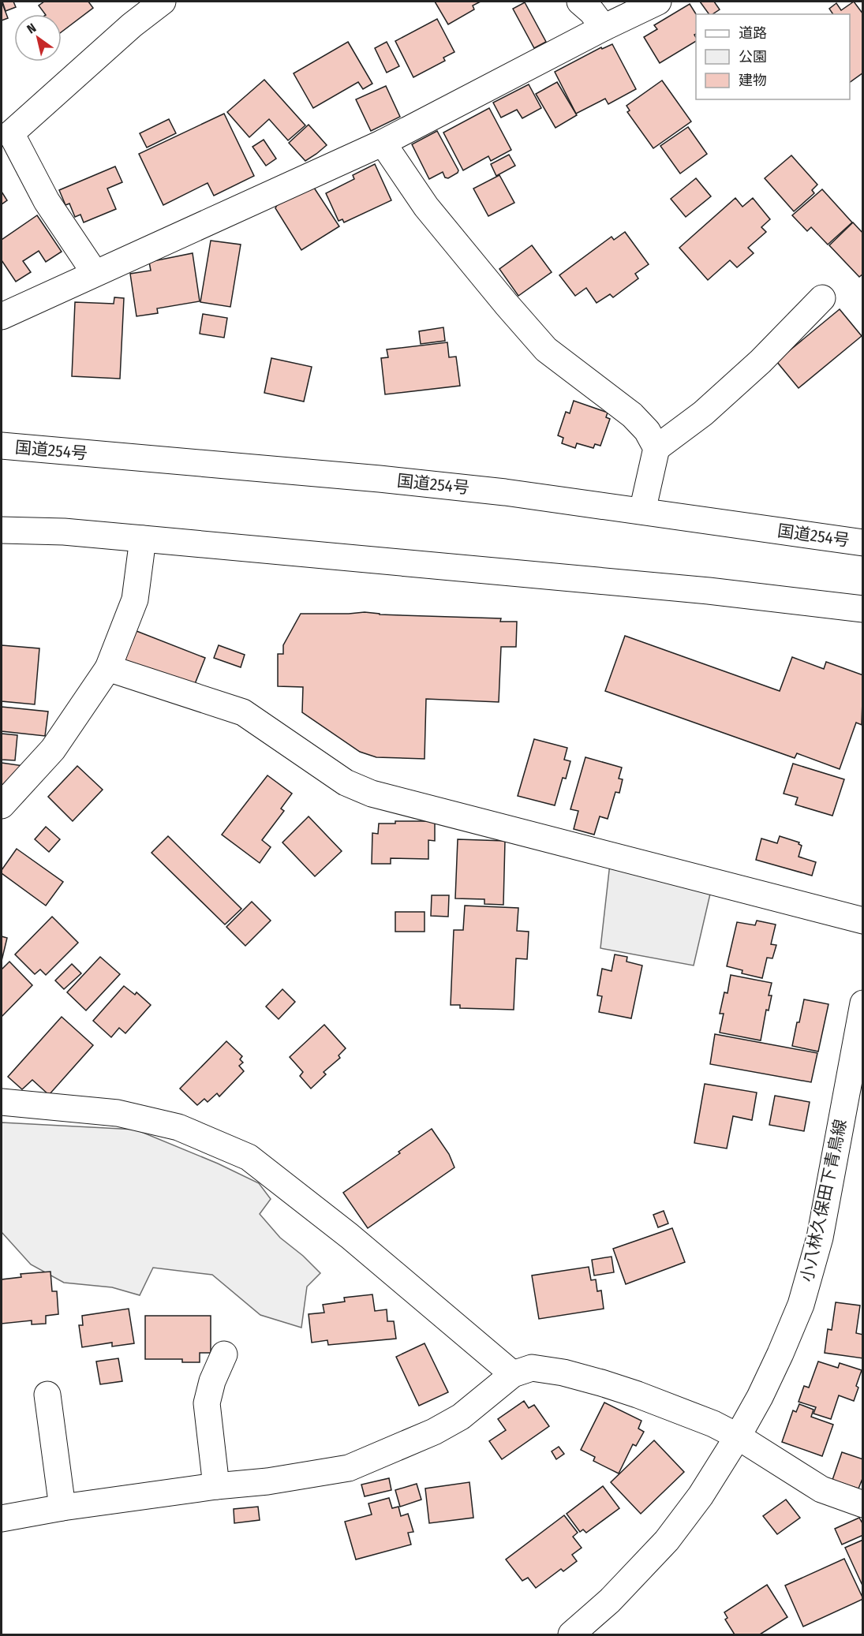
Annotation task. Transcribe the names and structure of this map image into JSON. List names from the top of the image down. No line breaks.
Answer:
{"streets":{"main road":["国道254号","小八林久保田下青鳥線"]},"legend":["道路","公園","建物"],"north":"top left"}
